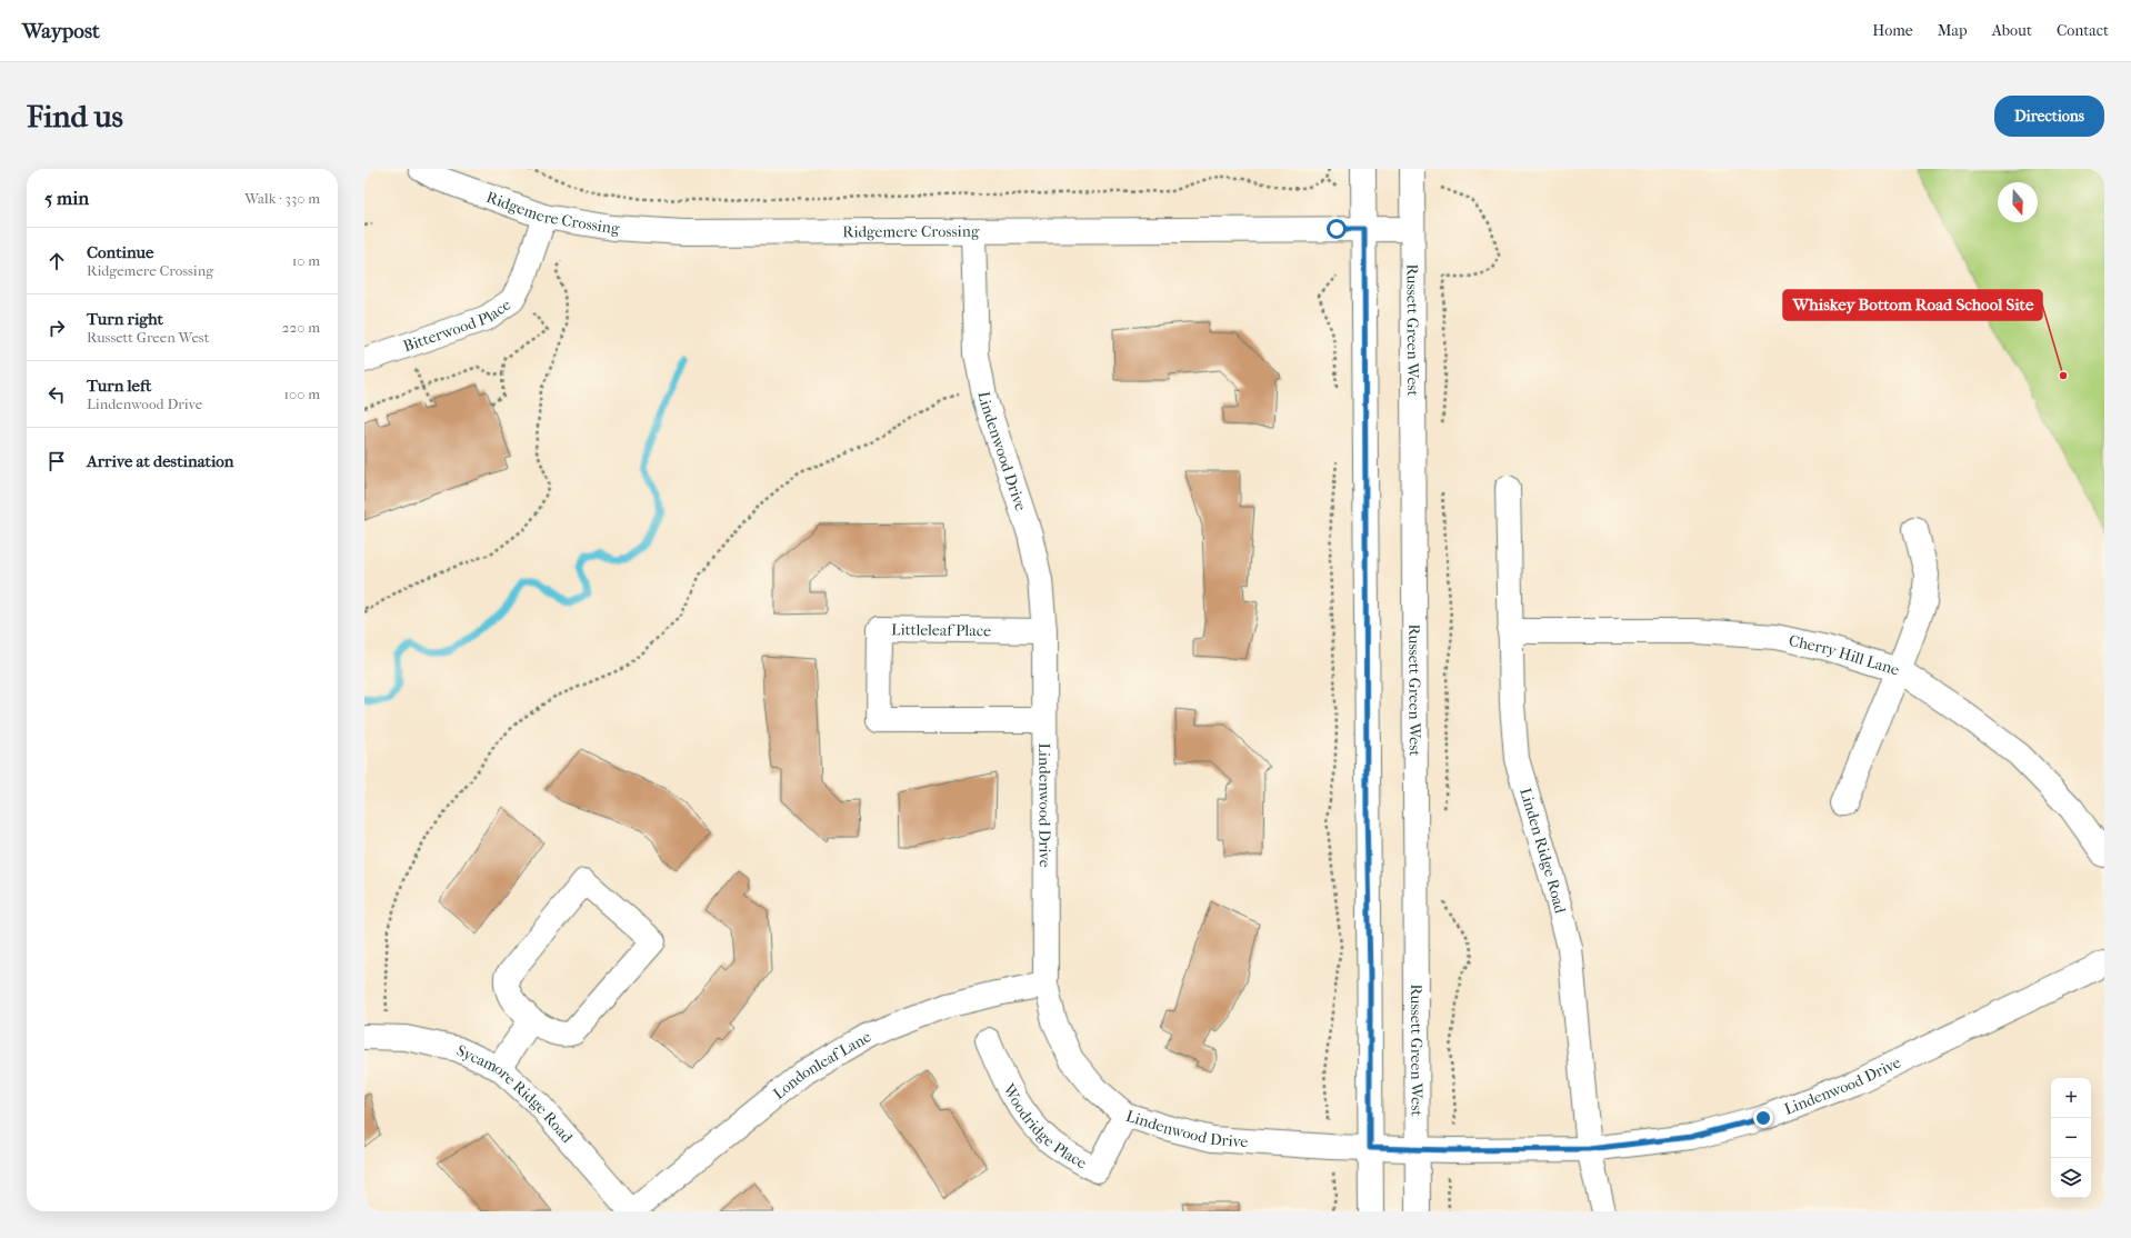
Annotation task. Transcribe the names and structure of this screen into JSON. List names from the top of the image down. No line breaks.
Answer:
{"streets":{"street":["Ridgemere Crossing","Bitterwood Place","Russett Green West","Lindenwood Drive","Littleleaf Place","Cherry Hill Lane","Linden Ridge Road","Londonleaf Lane","Sycamore Ridge Road","Woodridge Place"]},"crossings":[["Ridgemere Crossing","Bitterwood Place"],["Ridgemere Crossing","Russett Green West"],["Ridgemere Crossing","Lindenwood Drive"],["Russett Green West","Lindenwood Drive"],["Lindenwood Drive","Littleleaf Place"],["Lindenwood Drive","Linden Ridge Road"],["Lindenwood Drive","Londonleaf Lane"],["Lindenwood Drive","Woodridge Place"],["Cherry Hill Lane","Linden Ridge Road"],["Londonleaf Lane","Sycamore Ridge Road"]],"places":["Whiskey Bottom Road School Site"],"north":"bottom","page":{"header":"Waypost","nav":["Home","Map","About","Contact"],"buttons":"Directions","title":"Find us","heading":["5 min","Walk · 330 m"],"list":[["Continue","Ridgemere Crossing","10 m"],["Turn right","Russett Green West","220 m"],["Turn left","Lindenwood Drive","100 m"],"Arrive at destination"],"map_buttons":["+","−"]}}
